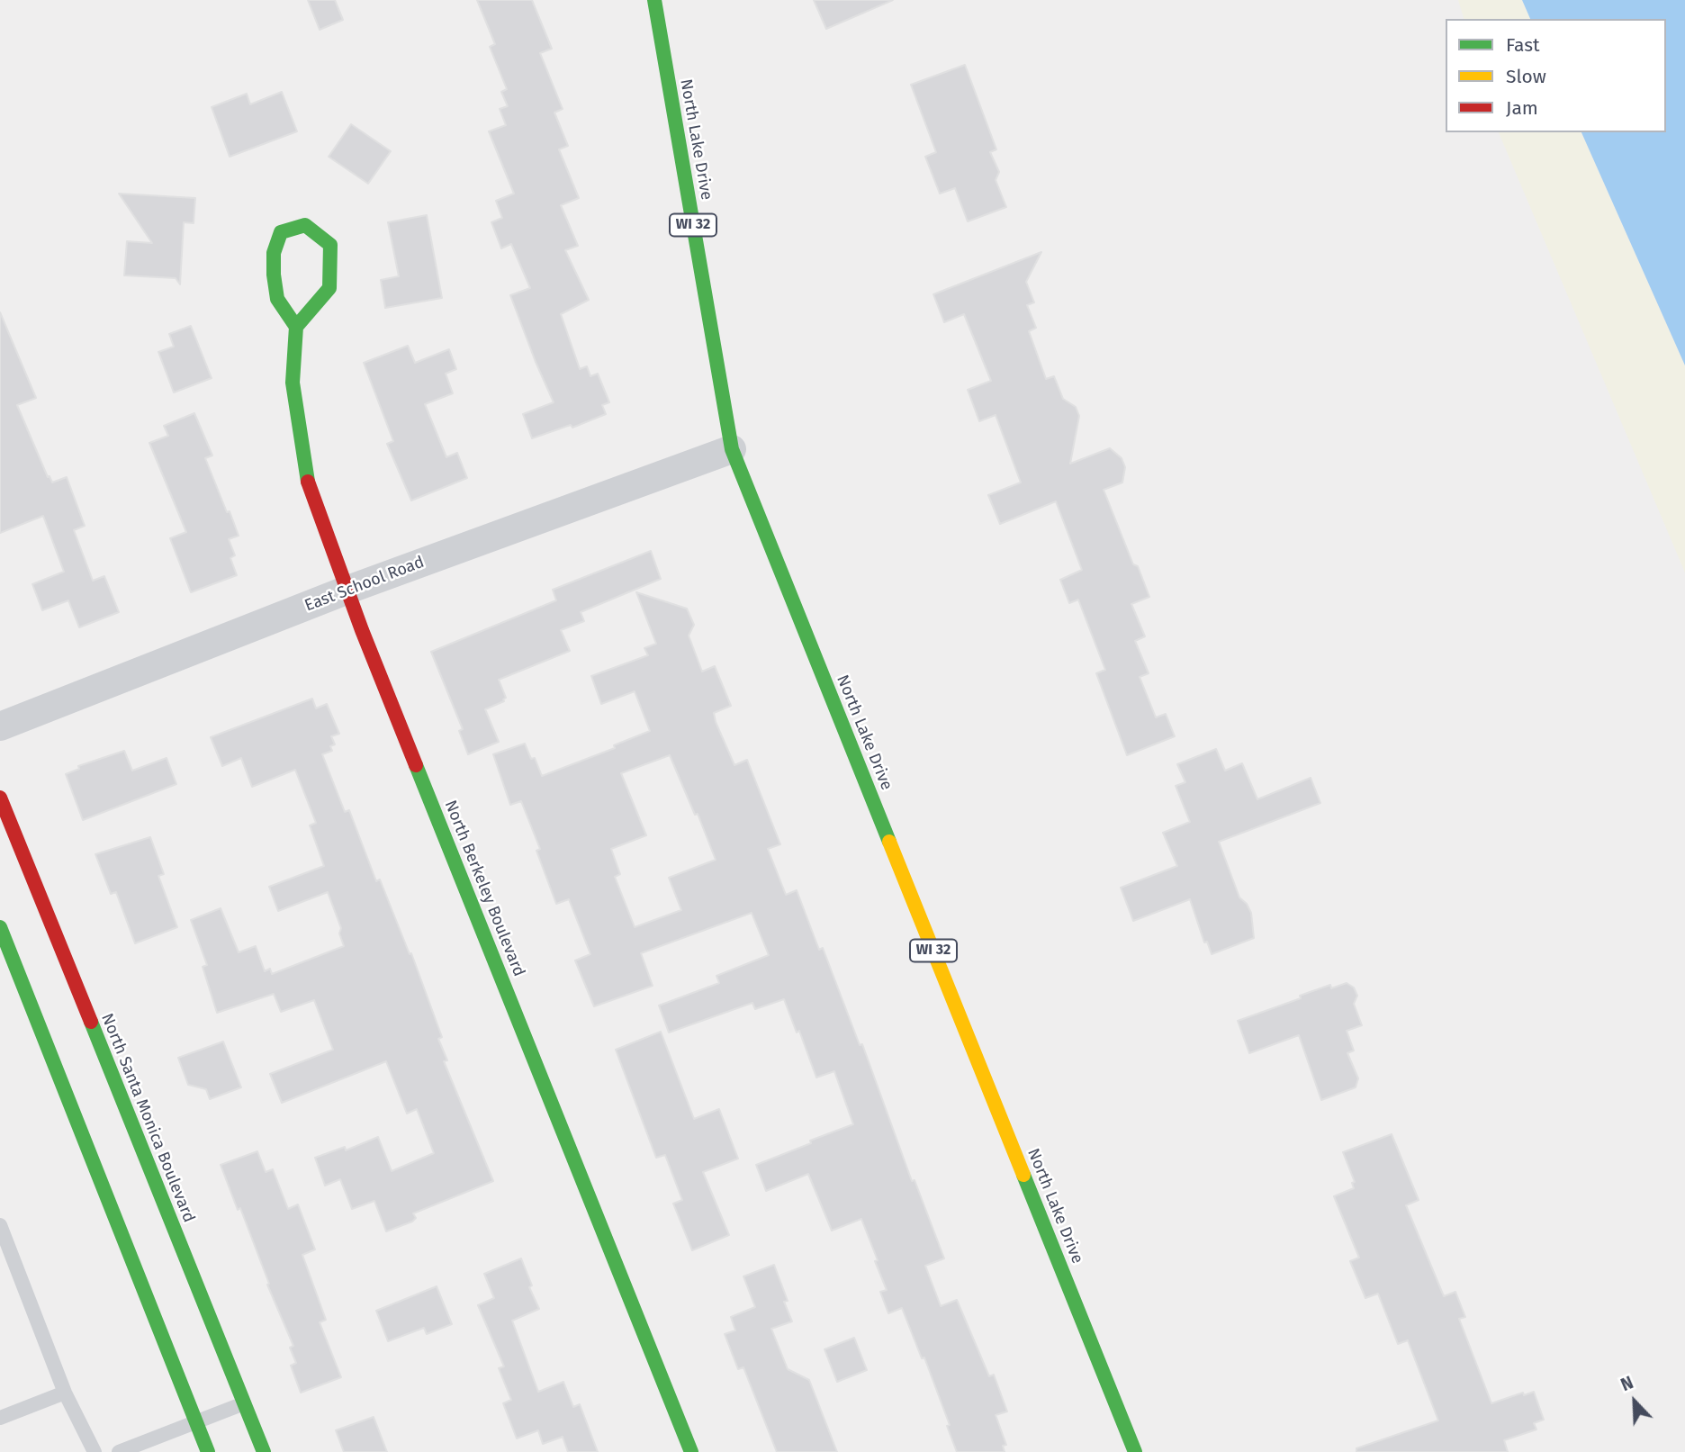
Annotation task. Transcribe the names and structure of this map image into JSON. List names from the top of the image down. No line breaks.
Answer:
{"streets":{"street":["North Lake Drive","WI 32","East School Road","North Berkeley Boulevard","North Santa Monica Boulevard"]},"crossings":[["North Lake Drive","East School Road"],["East School Road","North Berkeley Boulevard"]],"legend":["Fast","Slow","Jam"],"north":"top left"}
